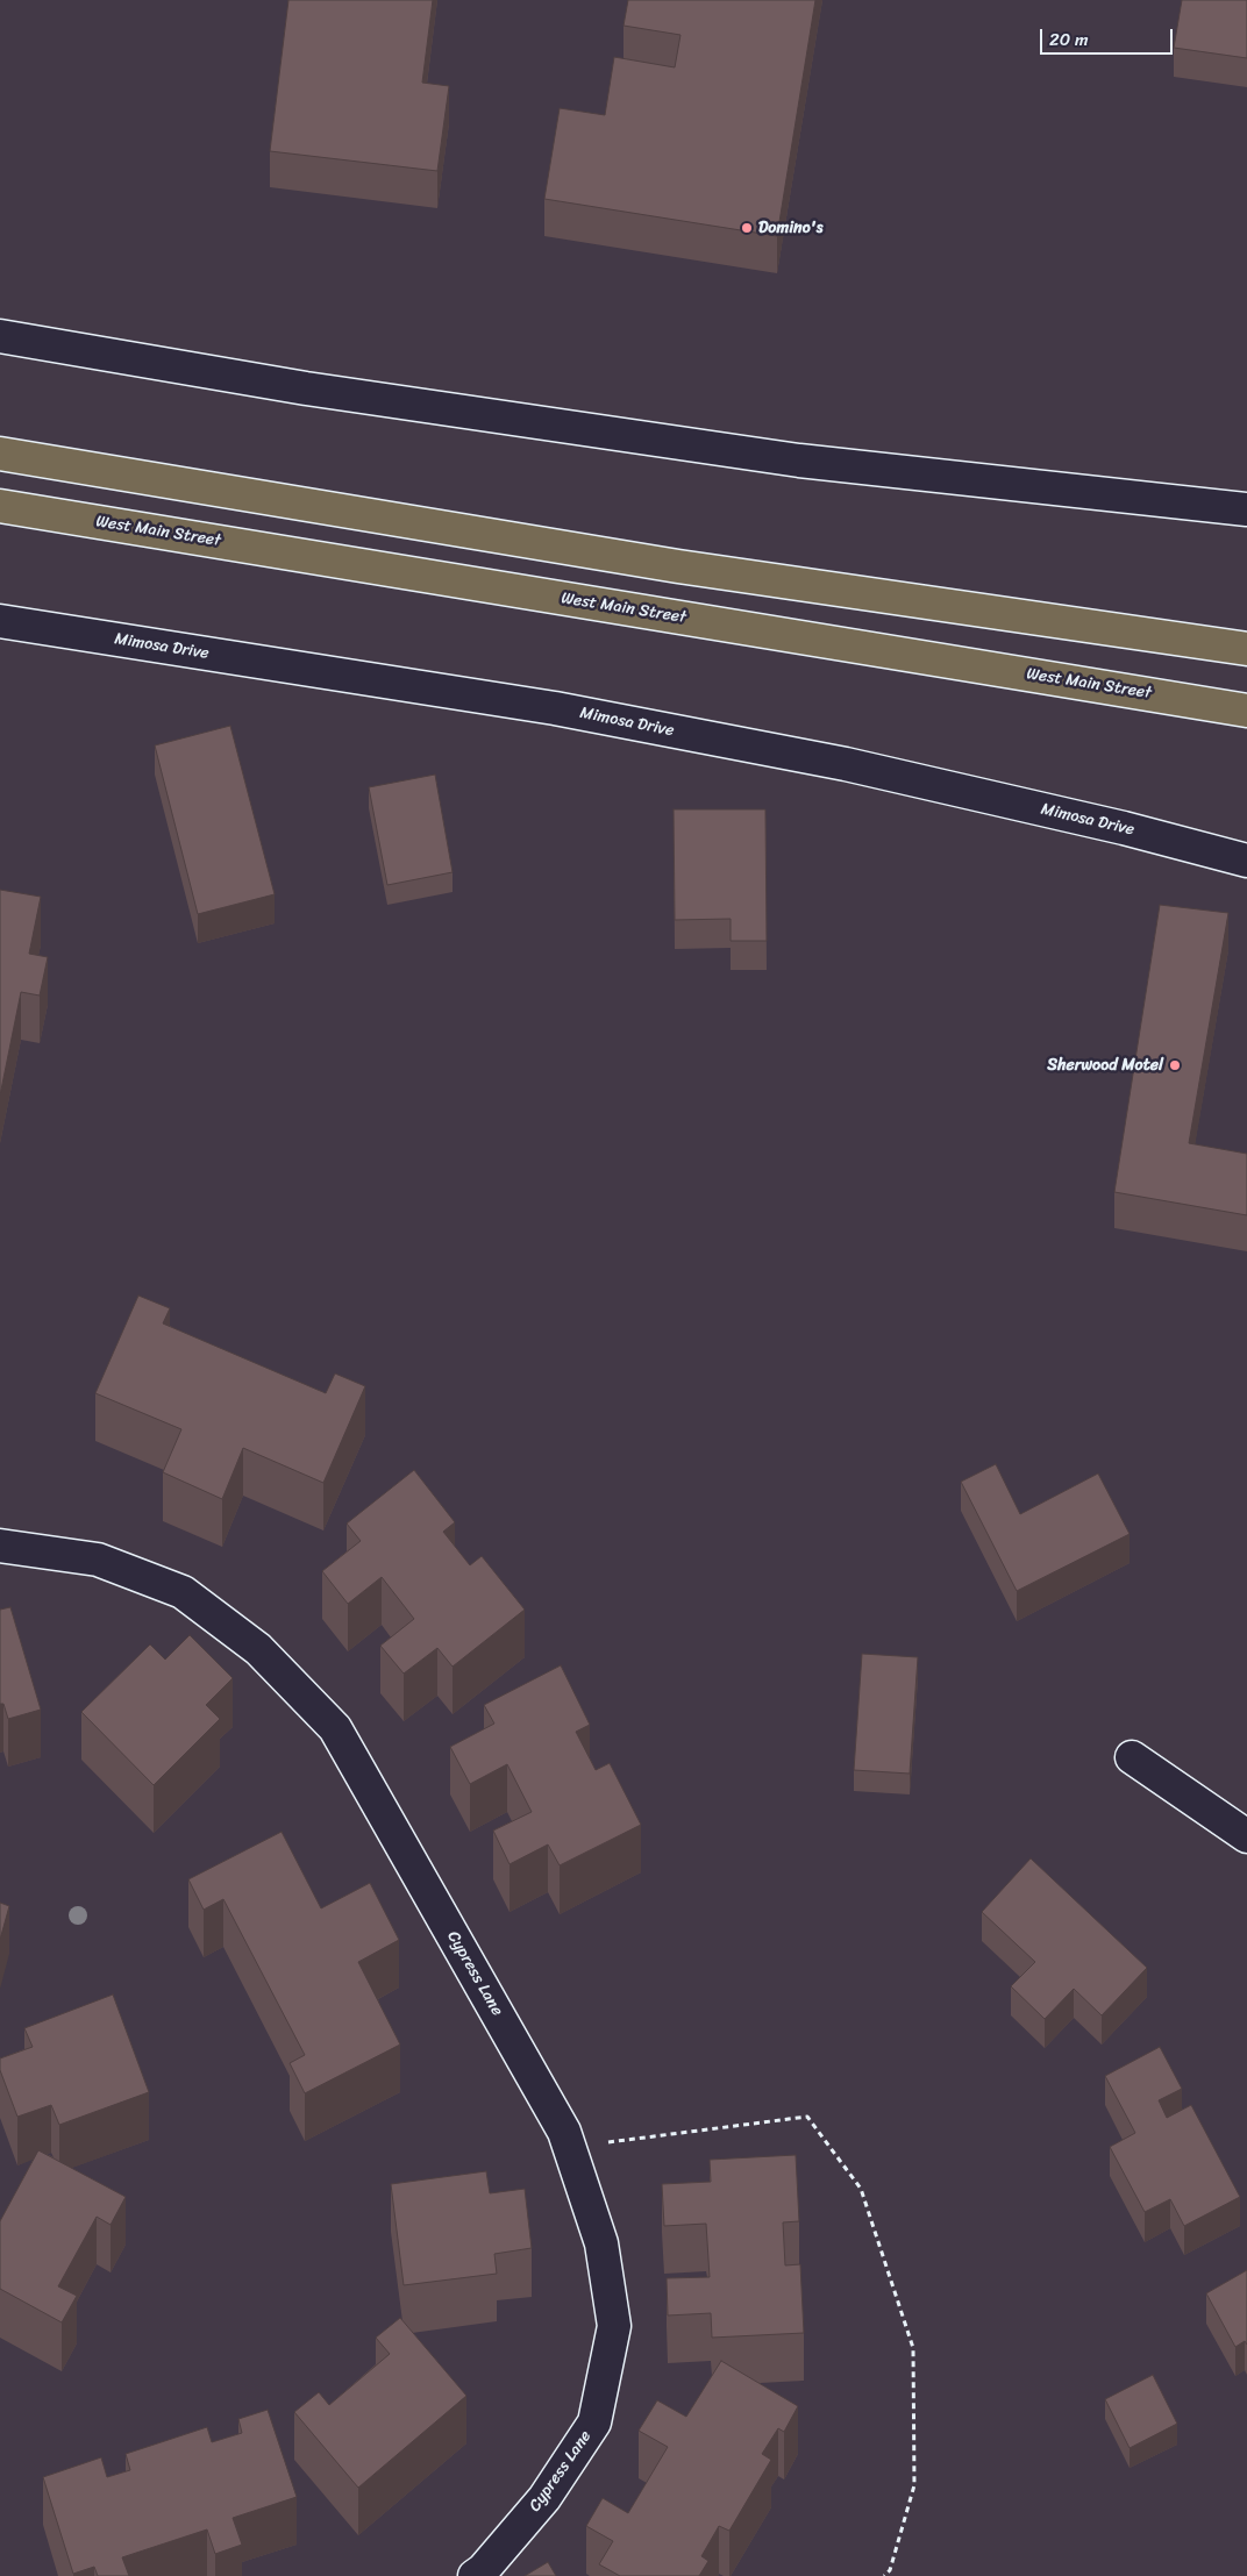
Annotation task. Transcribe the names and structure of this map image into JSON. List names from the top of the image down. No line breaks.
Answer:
{"streets":{"main road":["West Main Street"],"street":["Mimosa Drive","Cypress Lane"]},"places":["Domino's","Sherwood Motel"],"scale_bar":"20 m"}
